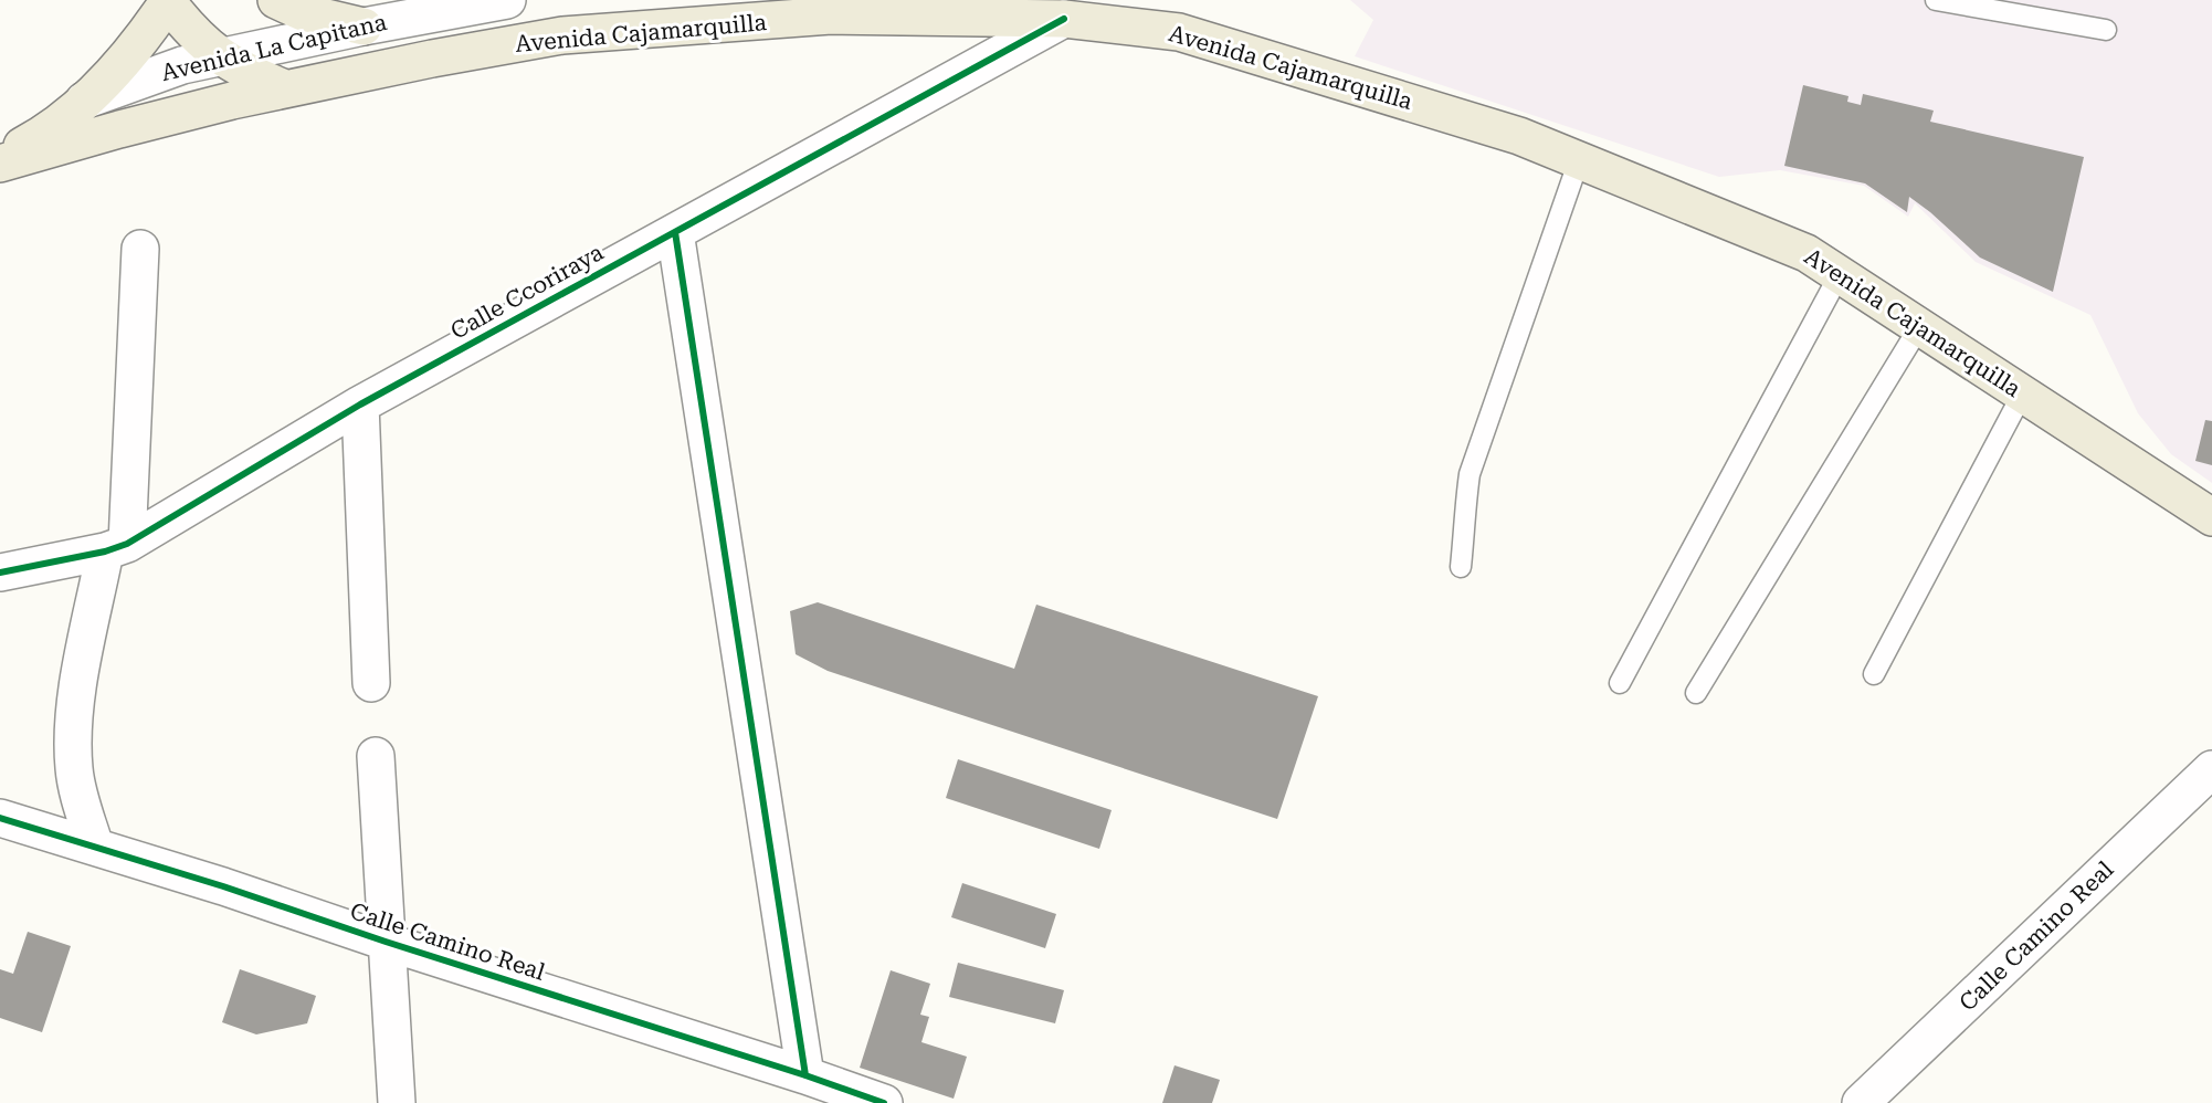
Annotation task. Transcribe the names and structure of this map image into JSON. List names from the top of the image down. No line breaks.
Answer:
{"streets":{"main road":["Avenida Cajamarquilla"],"street":["Avenida La Capitana","Calle Ccoriraya","Calle Camino Real"]},"crossings":[["Avenida Cajamarquilla","Calle Ccoriraya"]]}
